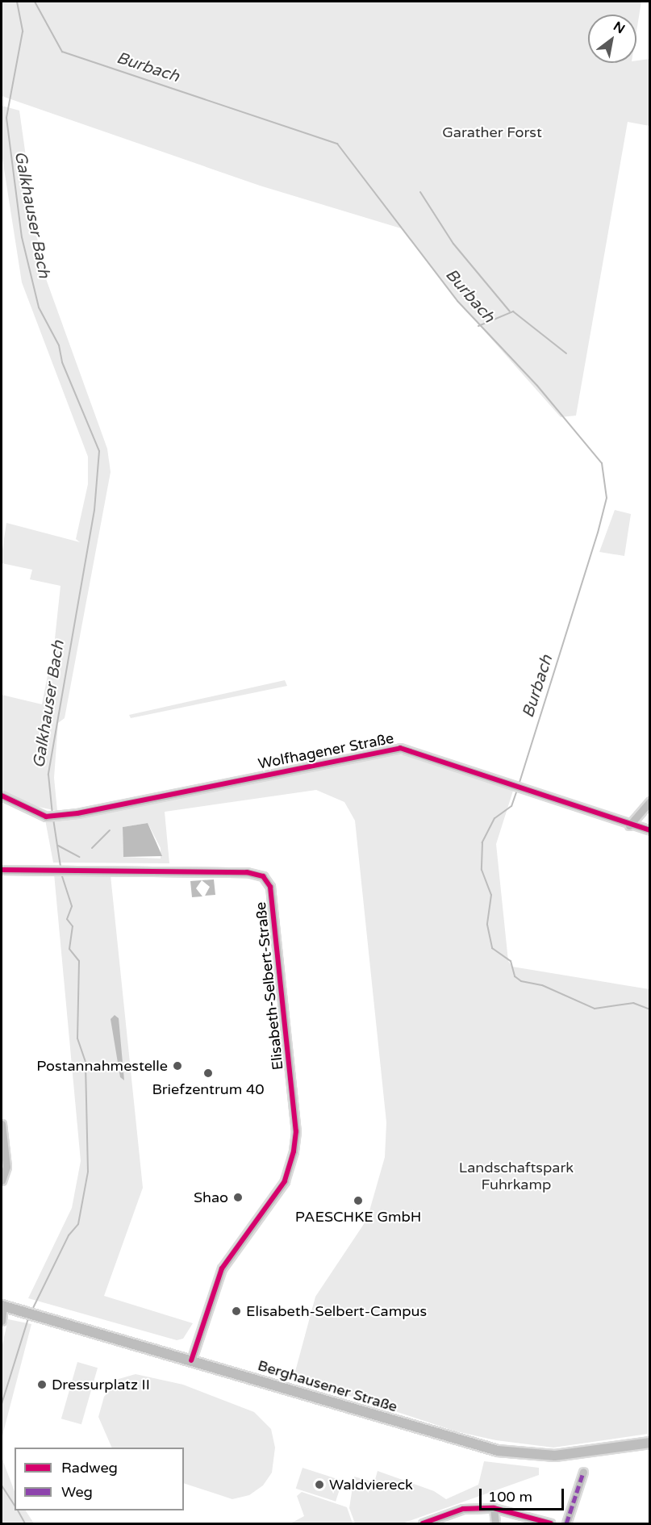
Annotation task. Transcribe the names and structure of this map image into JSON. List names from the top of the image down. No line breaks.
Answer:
{"streets":{"main road":["Berghausener Straße"],"street":["Wolfhagener Straße","Elisabeth-Selbert-Straße"]},"crossings":[["Elisabeth-Selbert-Straße","Berghausener Straße"]],"water":["Burbach","Galkhauser Bach"],"parks":["Garather Forst","Landschaftspark Fuhrkamp"],"places":["Postannahmestelle","Briefzentrum 40","Shao","PAESCHKE GmbH","Elisabeth-Selbert-Campus","Dressurplatz II","Waldviereck"],"legend":["Radweg","Weg"],"scale_bar":"100 m","north":"top right"}
